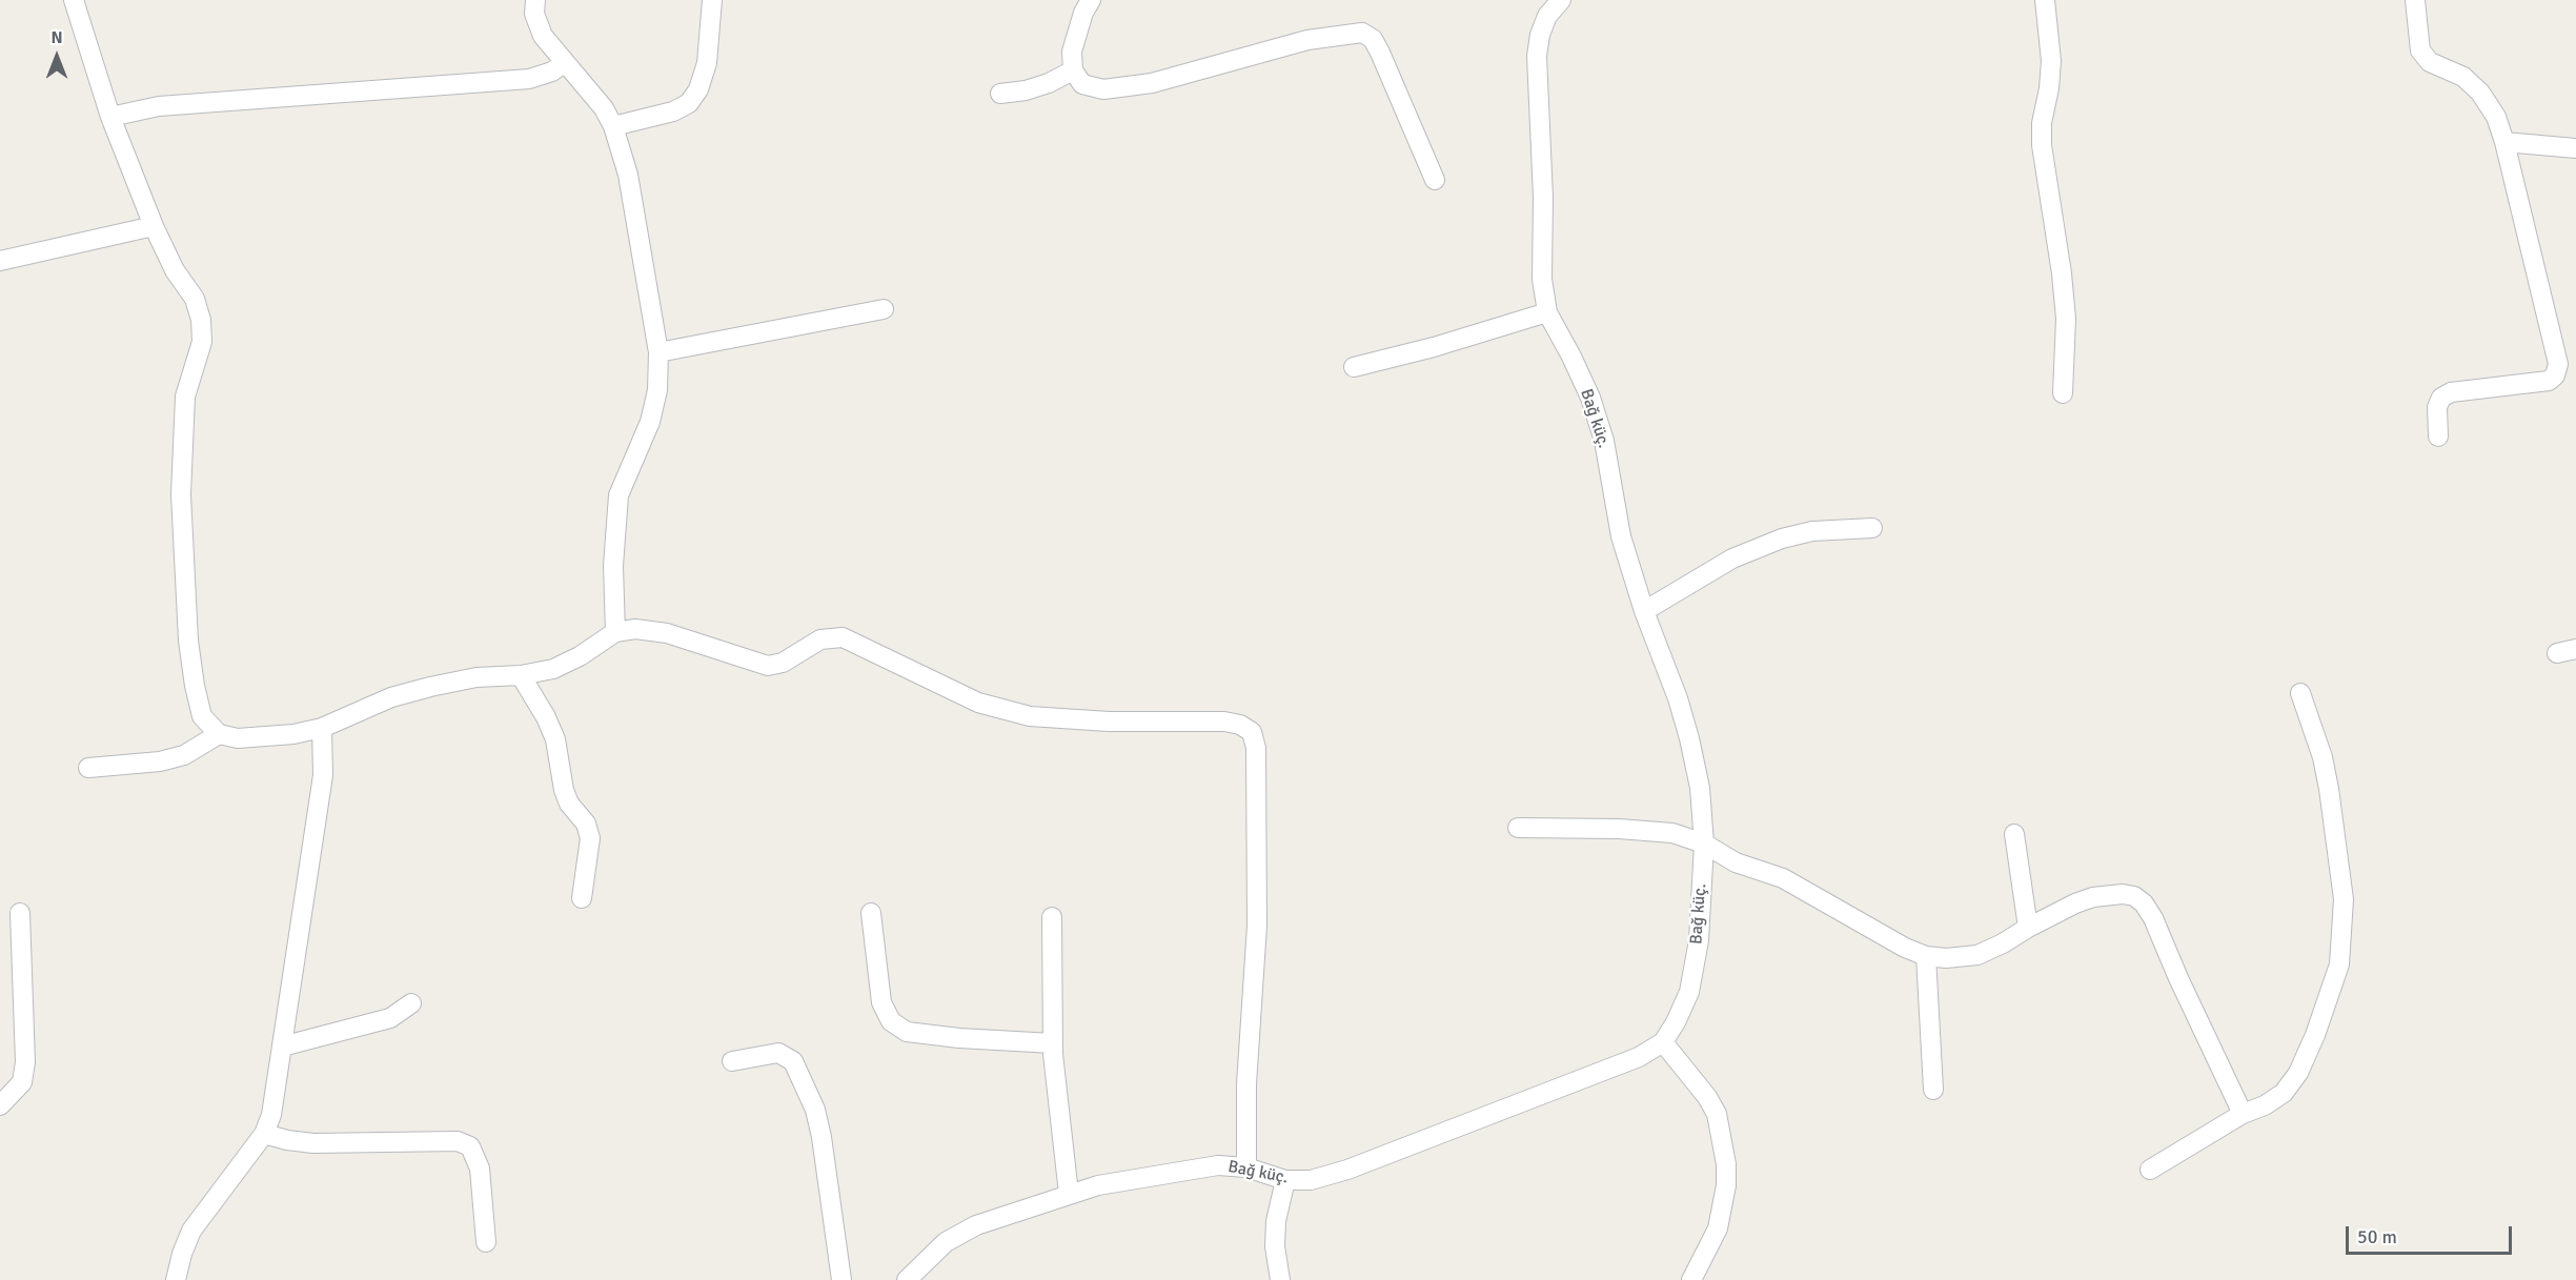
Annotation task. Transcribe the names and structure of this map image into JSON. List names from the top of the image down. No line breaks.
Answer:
{"streets":{"street":["Bağ küç."]},"scale_bar":"50 m","north":"top"}
